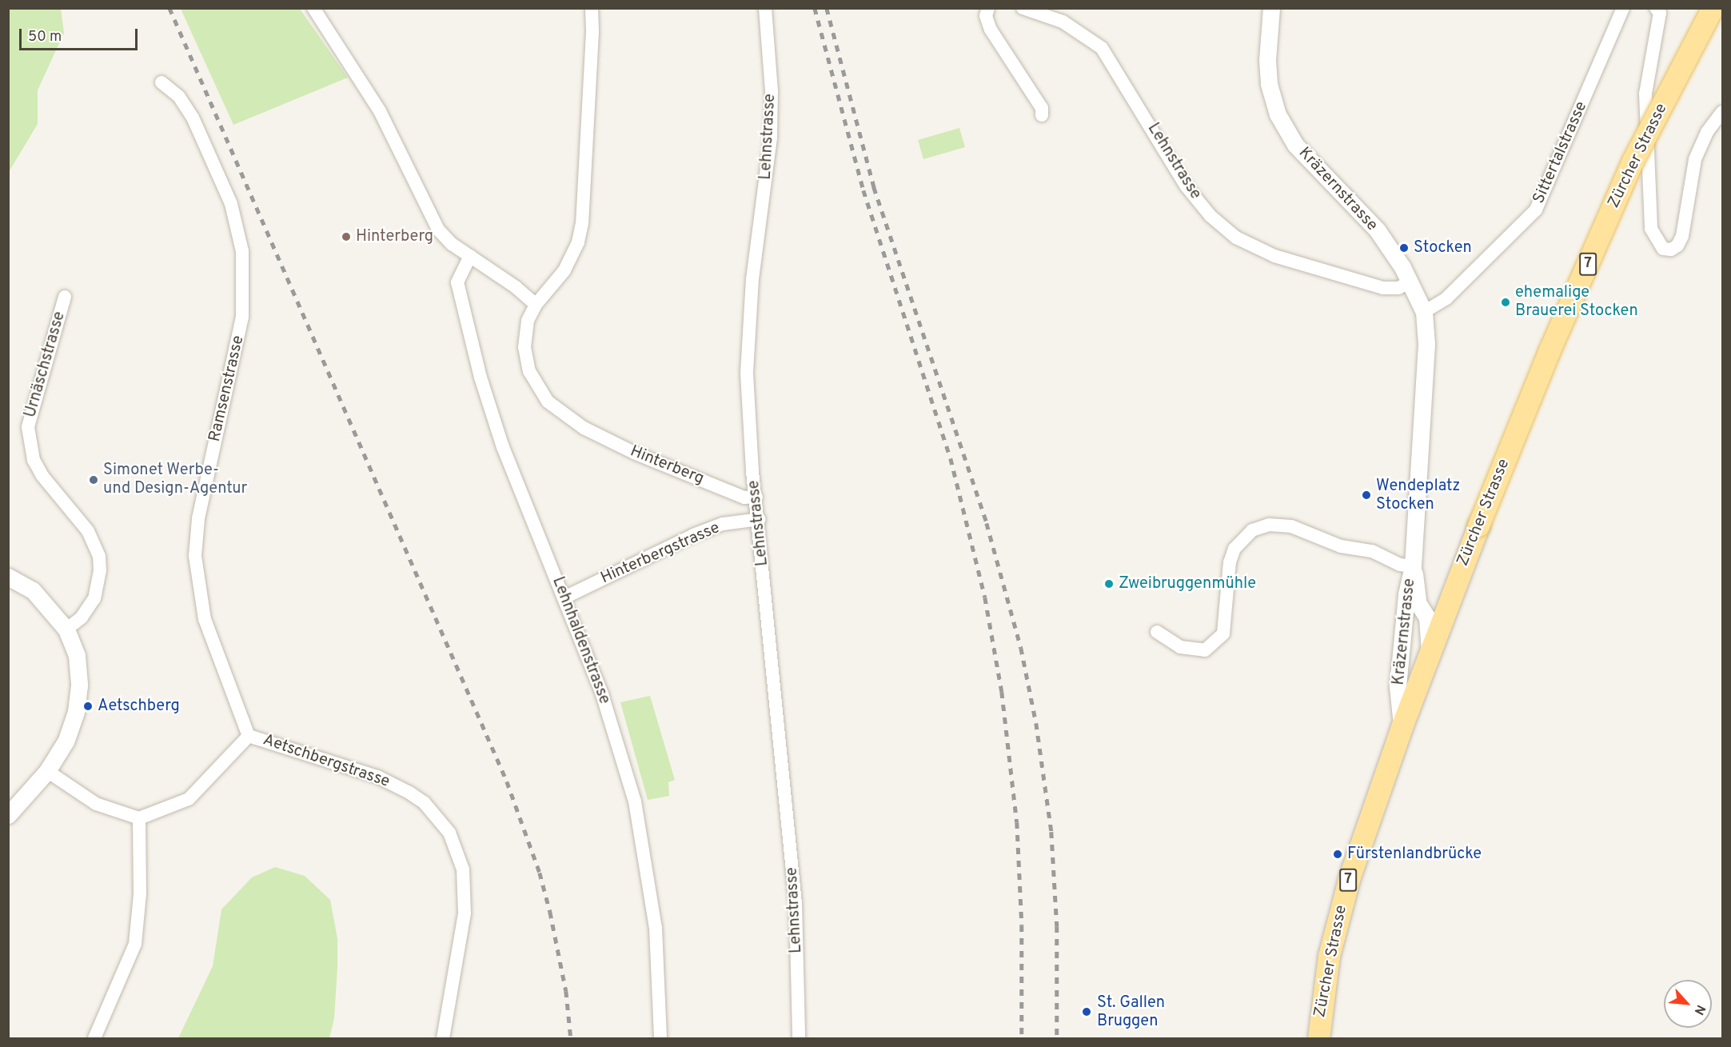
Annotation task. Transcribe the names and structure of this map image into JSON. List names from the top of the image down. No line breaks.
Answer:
{"streets":{"main road":["Zürcher Strasse","7"],"street":["Lehnstrasse","Sittertalstrasse","Kräzernstrasse","Urnäschstrasse","Ramsenstrasse","Hinterberg","Hinterbergstrasse","Lehnhaldenstrasse","Aetschbergstrasse"]},"crossings":[["Lehnstrasse","Kräzernstrasse"],["Lehnstrasse","Hinterberg"],["Lehnstrasse","Hinterbergstrasse"],["Sittertalstrasse","Kräzernstrasse"],["Zürcher Strasse","Kräzernstrasse"],["Ramsenstrasse","Aetschbergstrasse"],["Hinterbergstrasse","Lehnhaldenstrasse"]],"places":["Hinterberg","Stocken","ehemalige Brauerei Stocken","Simonet Werbe- und Design-Agentur","Wendeplatz Stocken","Zweibruggenmühle","Aetschberg","Fürstenlandbrücke","St. Gallen Bruggen"],"scale_bar":"50 m","north":"bottom right"}
